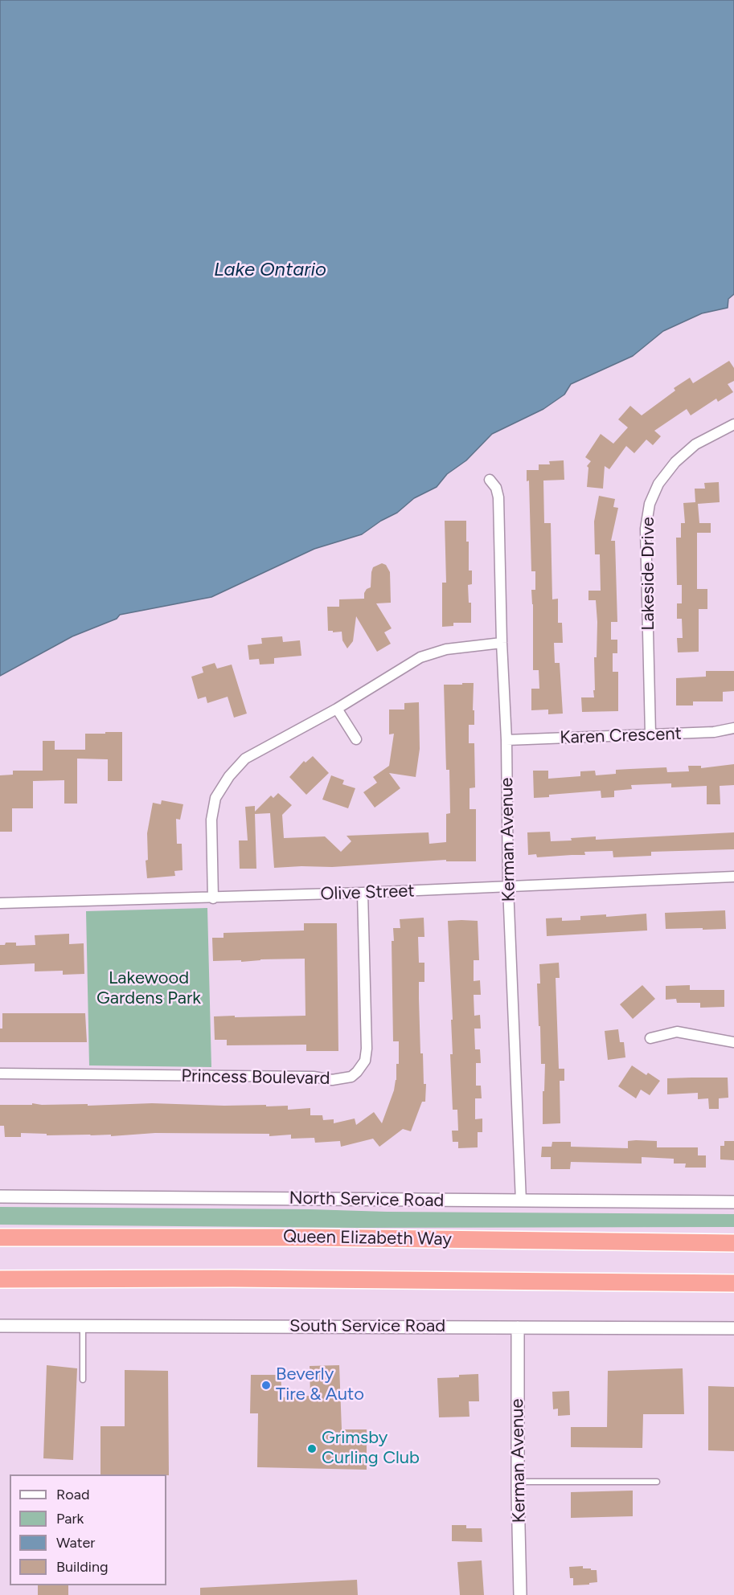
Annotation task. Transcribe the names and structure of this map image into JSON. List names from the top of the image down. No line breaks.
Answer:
{"streets":{"highway":["Queen Elizabeth Way"],"street":["Lakeside Drive","Karen Crescent","Kerman Avenue","Olive Street","Princess Boulevard","North Service Road","South Service Road"]},"crossings":[["Lakeside Drive","Karen Crescent"],["Karen Crescent","Kerman Avenue"],["Kerman Avenue","Olive Street"],["Kerman Avenue","North Service Road"],["Kerman Avenue","South Service Road"],["Olive Street","Princess Boulevard"]],"water":["Lake Ontario"],"parks":["Lakewood Gardens Park"],"places":["Beverly Tire & Auto","Grimsby Curling Club"],"legend":["Road","Park","Water","Building"]}
